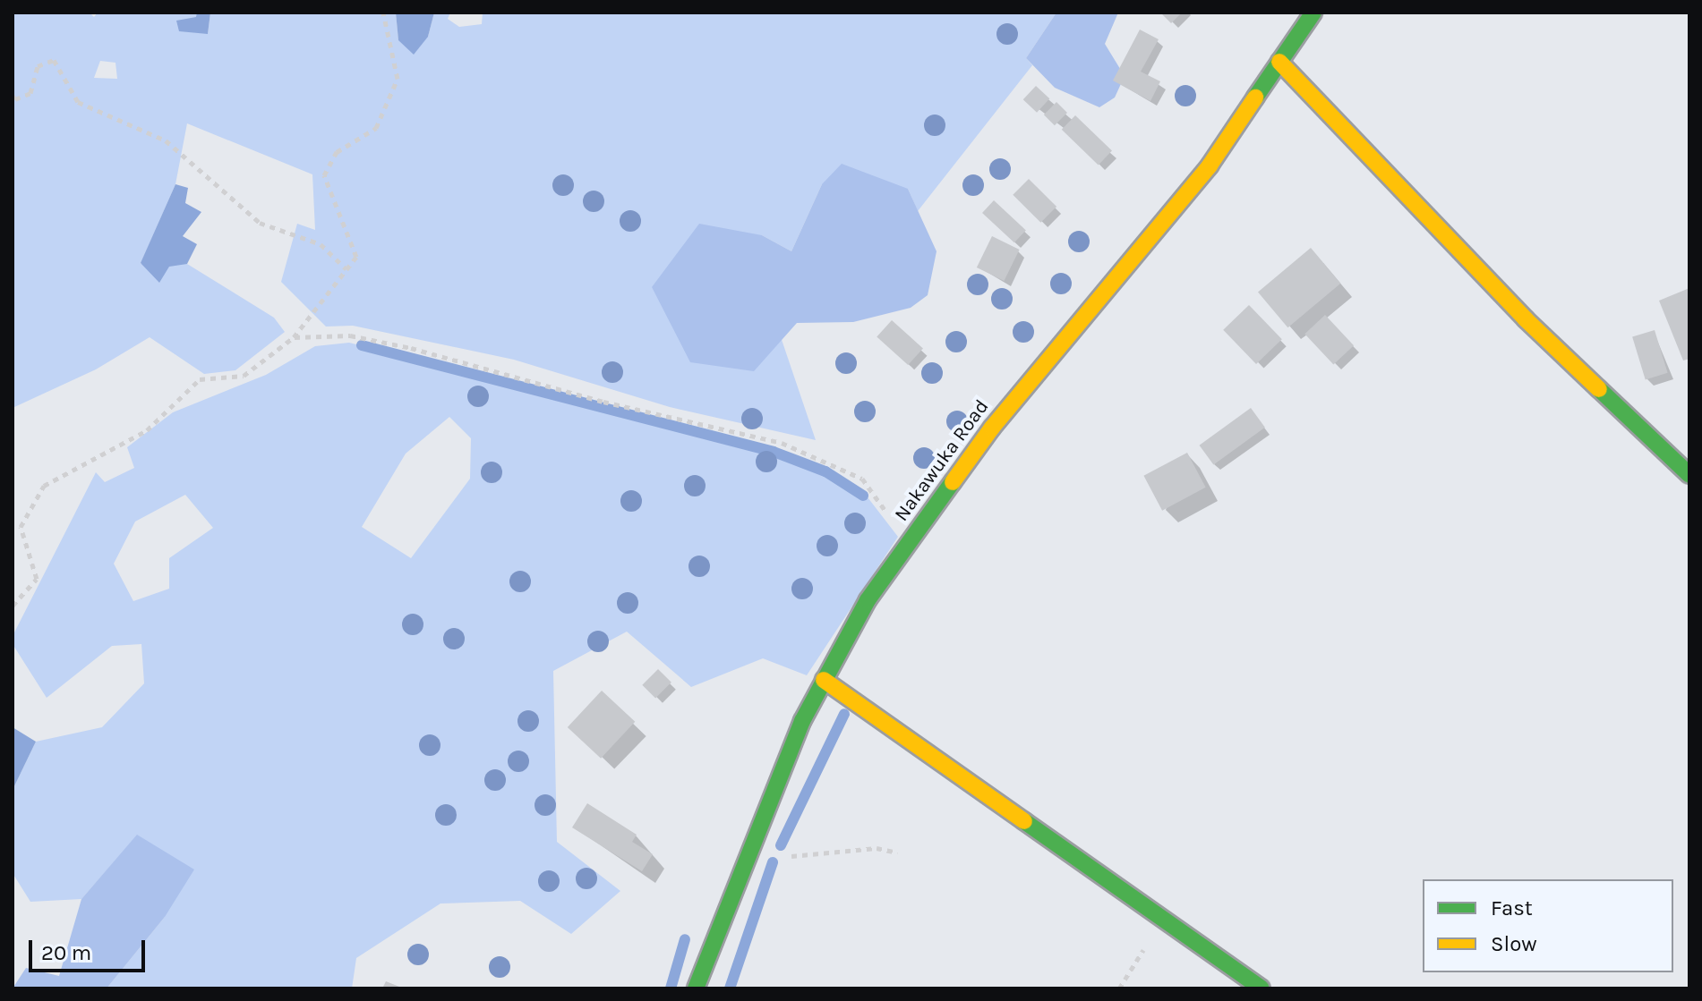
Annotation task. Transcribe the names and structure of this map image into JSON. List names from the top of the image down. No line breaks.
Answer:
{"streets":{"main road":["Nakawuka Road"]},"legend":["Fast","Slow"],"scale_bar":"20 m"}
